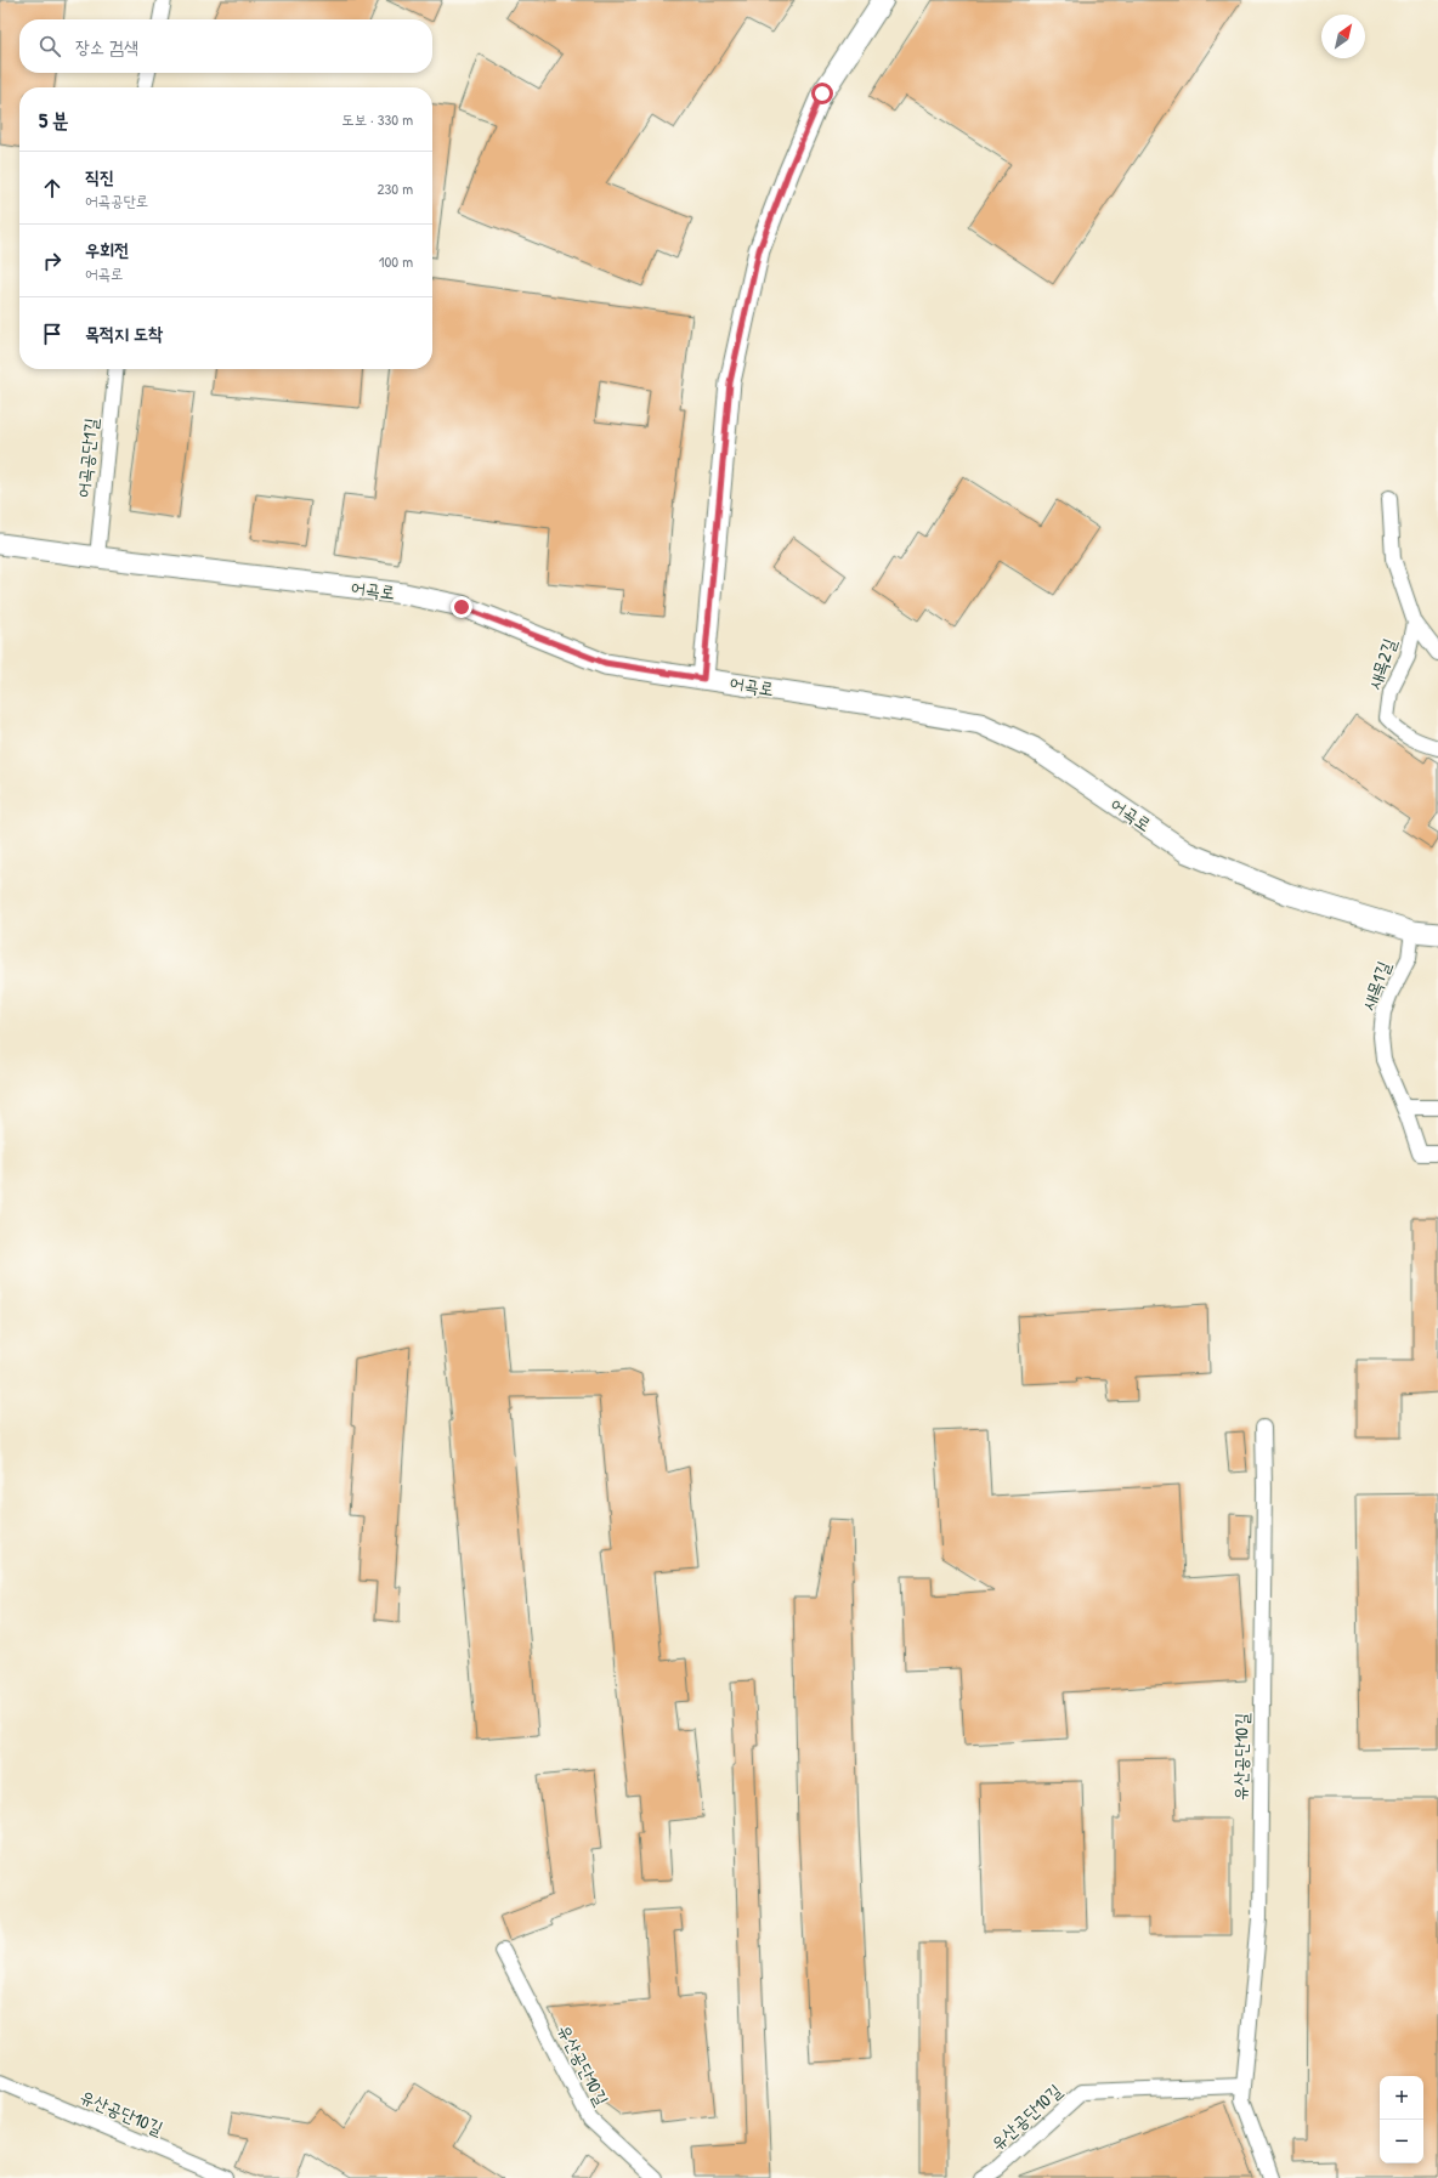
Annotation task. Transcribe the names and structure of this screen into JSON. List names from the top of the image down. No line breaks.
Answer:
{"streets":{"street":["어곡공단1길","어곡로","새목2길","새목1길","유산공단10길"]},"crossings":[["어곡공단1길","어곡로"],["어곡로","새목1길"]],"north":"top right","page":{"search":"장소 검색","heading":["5 분","도보 · 330 m"],"list":[["직진","어곡공단로","230 m"],["우회전","어곡로","100 m"],"목적지 도착"],"map_buttons":["+","−"]}}
